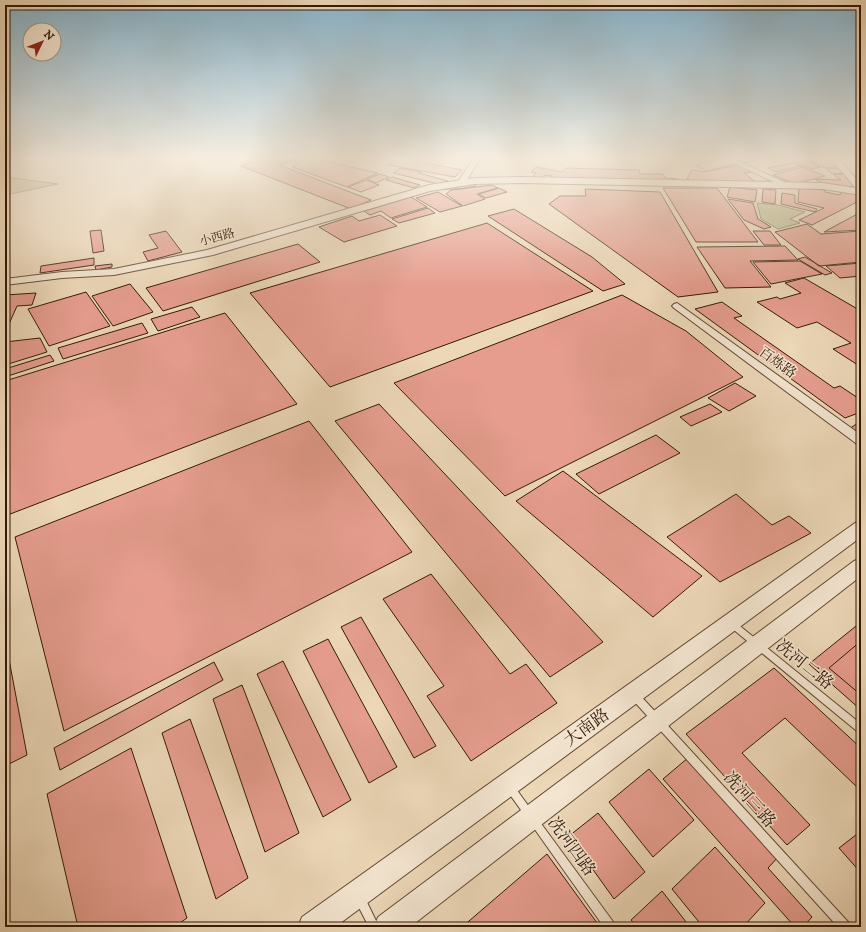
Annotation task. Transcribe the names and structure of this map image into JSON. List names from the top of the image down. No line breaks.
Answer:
{"streets":{"street":["小西路","百炼路","大南路"],"lane":["冼河二路","冼河三路","冼河四路"]},"crossings":[["冼河二路","大南路"],["大南路","冼河三路"],["大南路","冼河四路"]],"north":"top right"}
